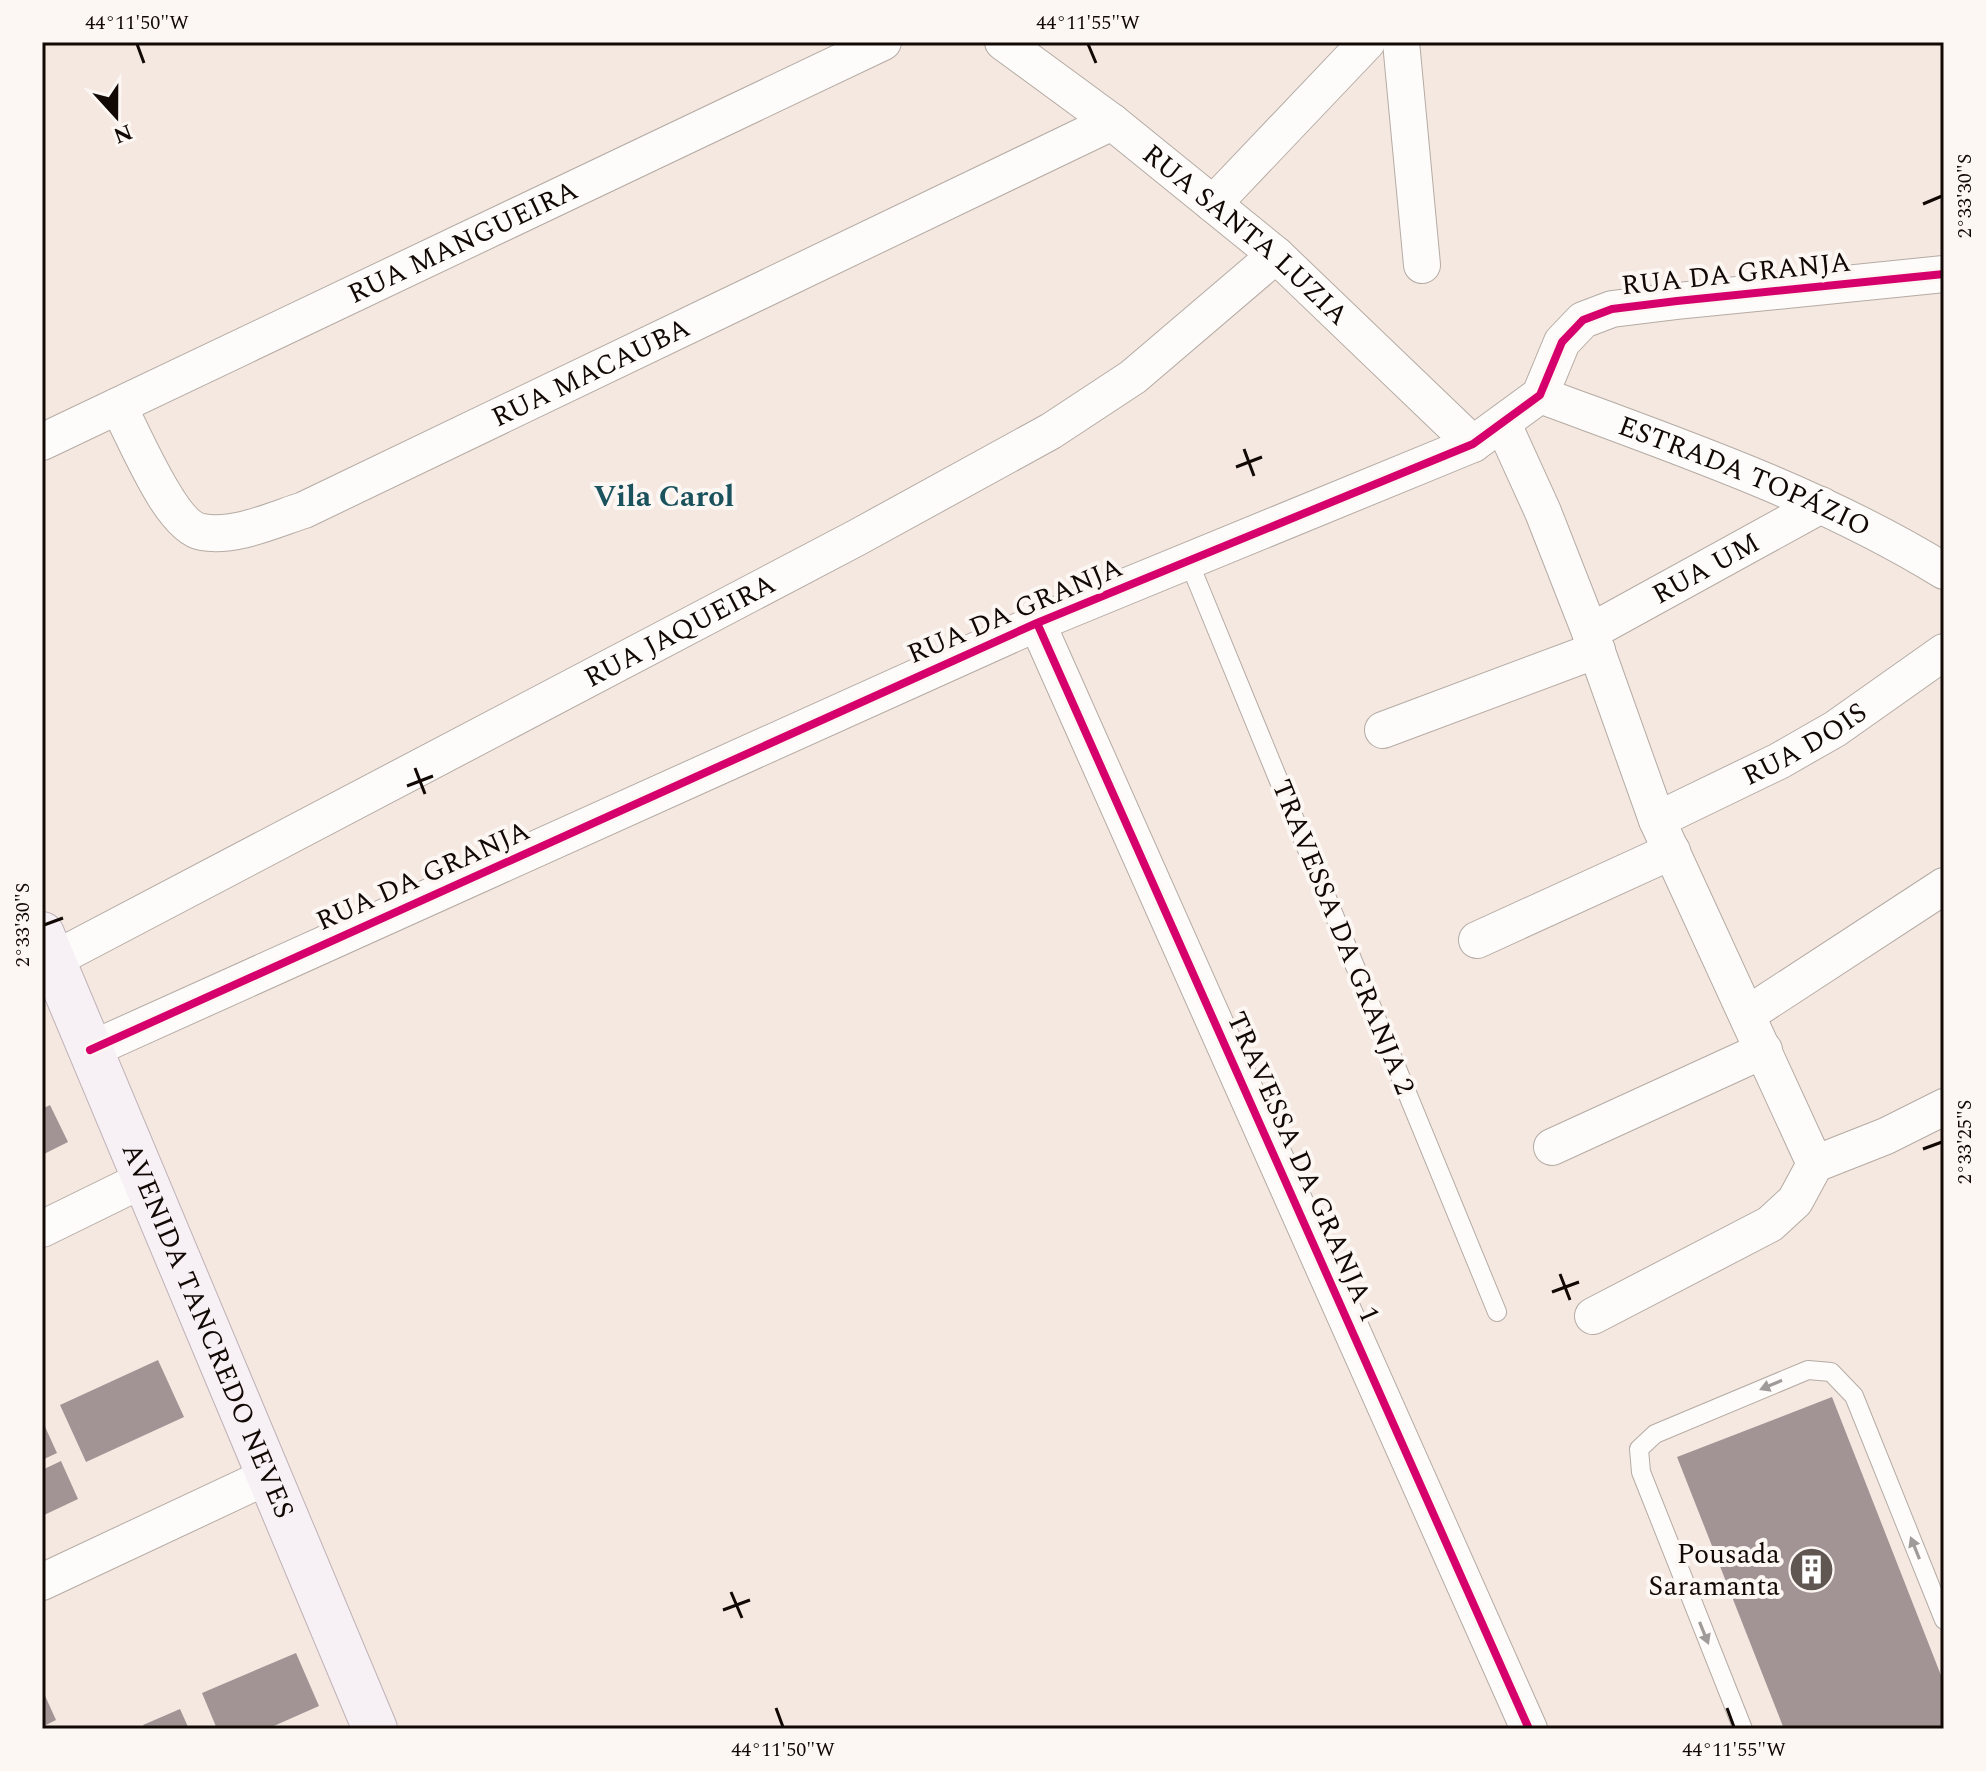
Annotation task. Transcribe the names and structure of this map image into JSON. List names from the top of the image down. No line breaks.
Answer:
{"streets":{"main road":["AVENIDA TANCREDO NEVES"],"street":["RUA SANTA LUZIA","RUA MANGUEIRA","RUA DA GRANJA","RUA MACAUBA","ESTRADA TOPÁZIO","RUA UM","RUA JAQUEIRA","RUA DOIS","TRAVESSA DA GRANJA 1"],"lane":["TRAVESSA DA GRANJA 2"]},"crossings":[["RUA SANTA LUZIA","RUA DA GRANJA"],["RUA SANTA LUZIA","RUA MACAUBA"],["RUA SANTA LUZIA","RUA JAQUEIRA"],["RUA MANGUEIRA","RUA MACAUBA"],["RUA DA GRANJA","ESTRADA TOPÁZIO"],["RUA DA GRANJA","TRAVESSA DA GRANJA 2"],["RUA DA GRANJA","TRAVESSA DA GRANJA 1"],["RUA DA GRANJA","AVENIDA TANCREDO NEVES"],["ESTRADA TOPÁZIO","RUA UM"],["RUA JAQUEIRA","AVENIDA TANCREDO NEVES"]],"districts":["Vila Carol"],"places":{"building":["Pousada Saramanta"]},"north":"bottom","coordinates":["44°11'50\"W","44°11'55\"W","2°33'30\"S","2°33'25\"S"]}
